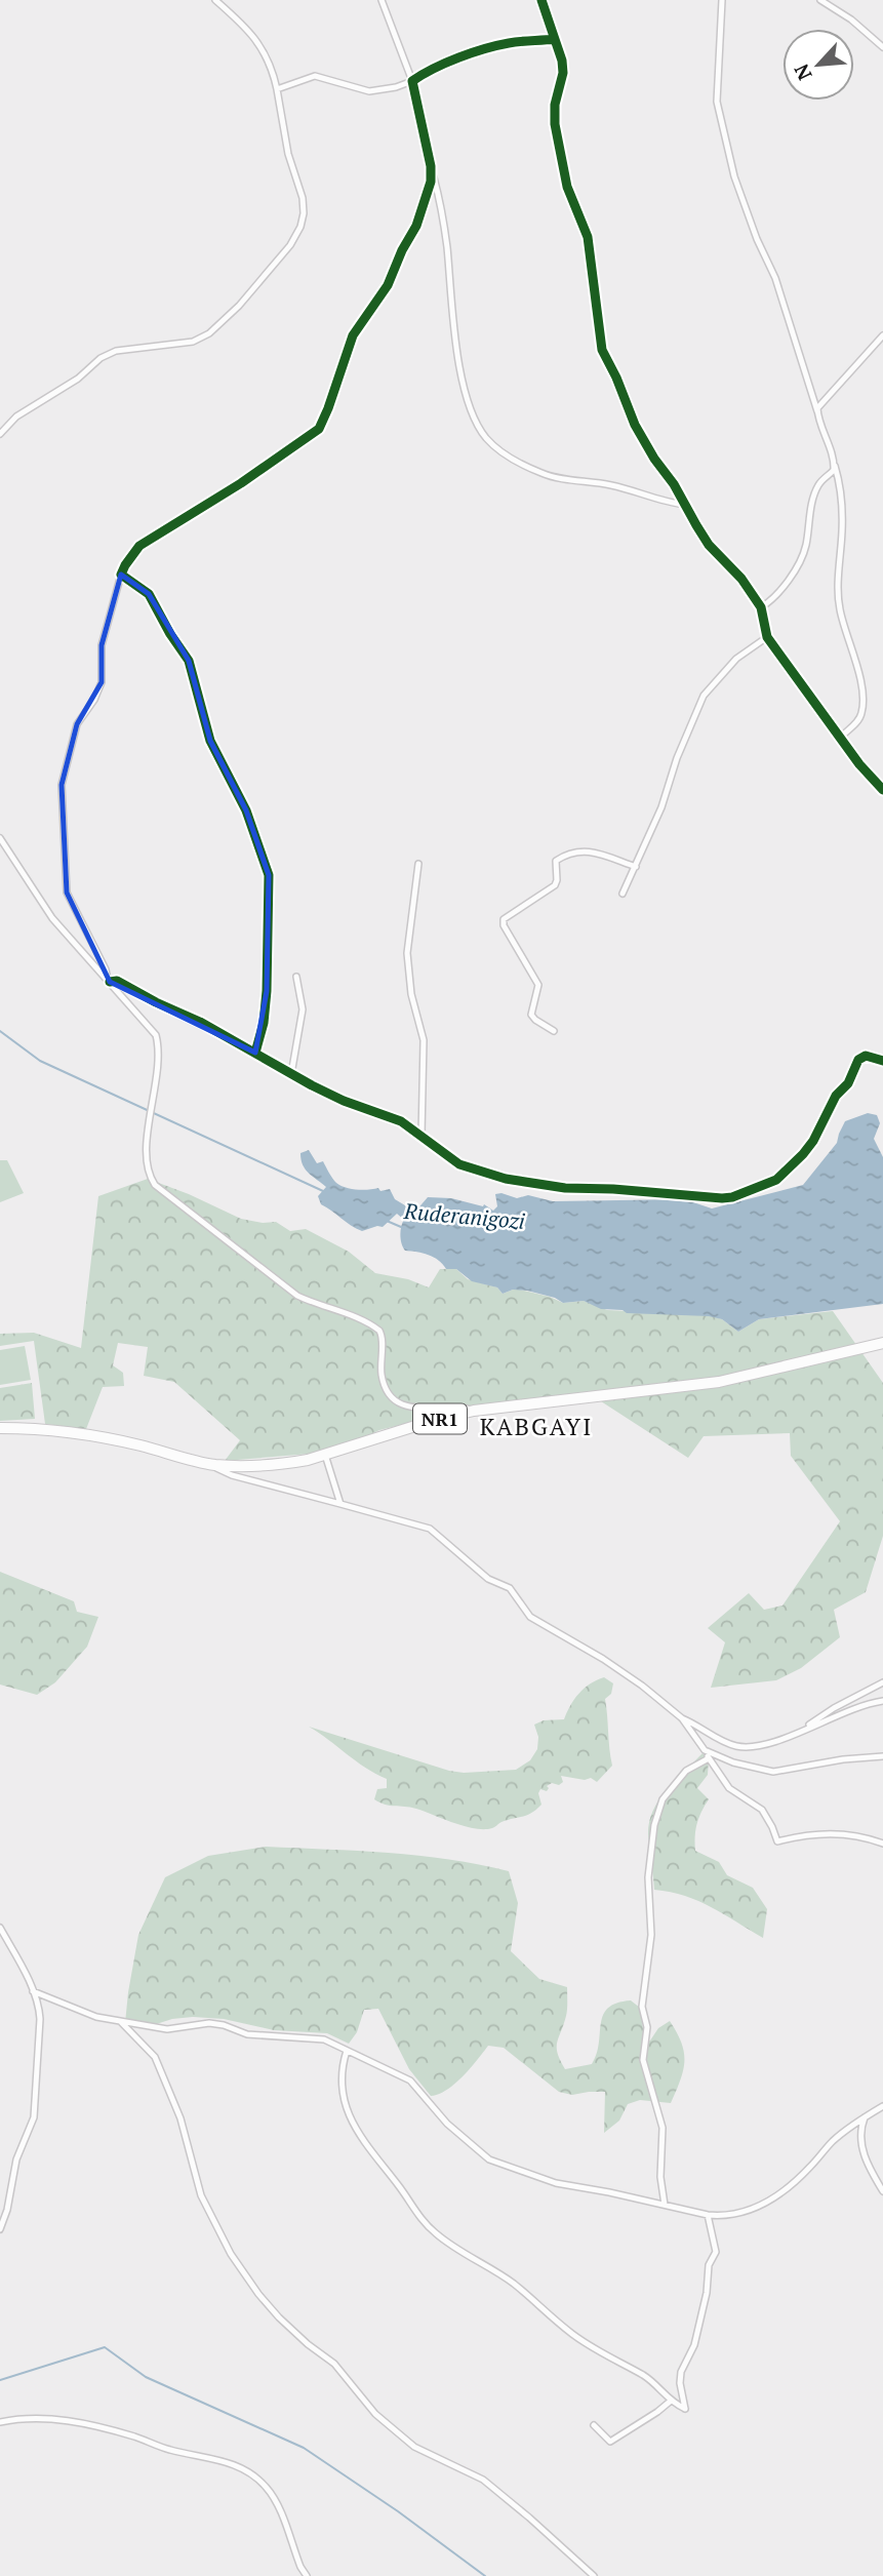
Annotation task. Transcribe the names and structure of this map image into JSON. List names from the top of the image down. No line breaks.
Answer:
{"streets":{"highway":["NR1"]},"districts":["KABGAYI"],"water":["Ruderanigozi"],"north":"bottom left"}
